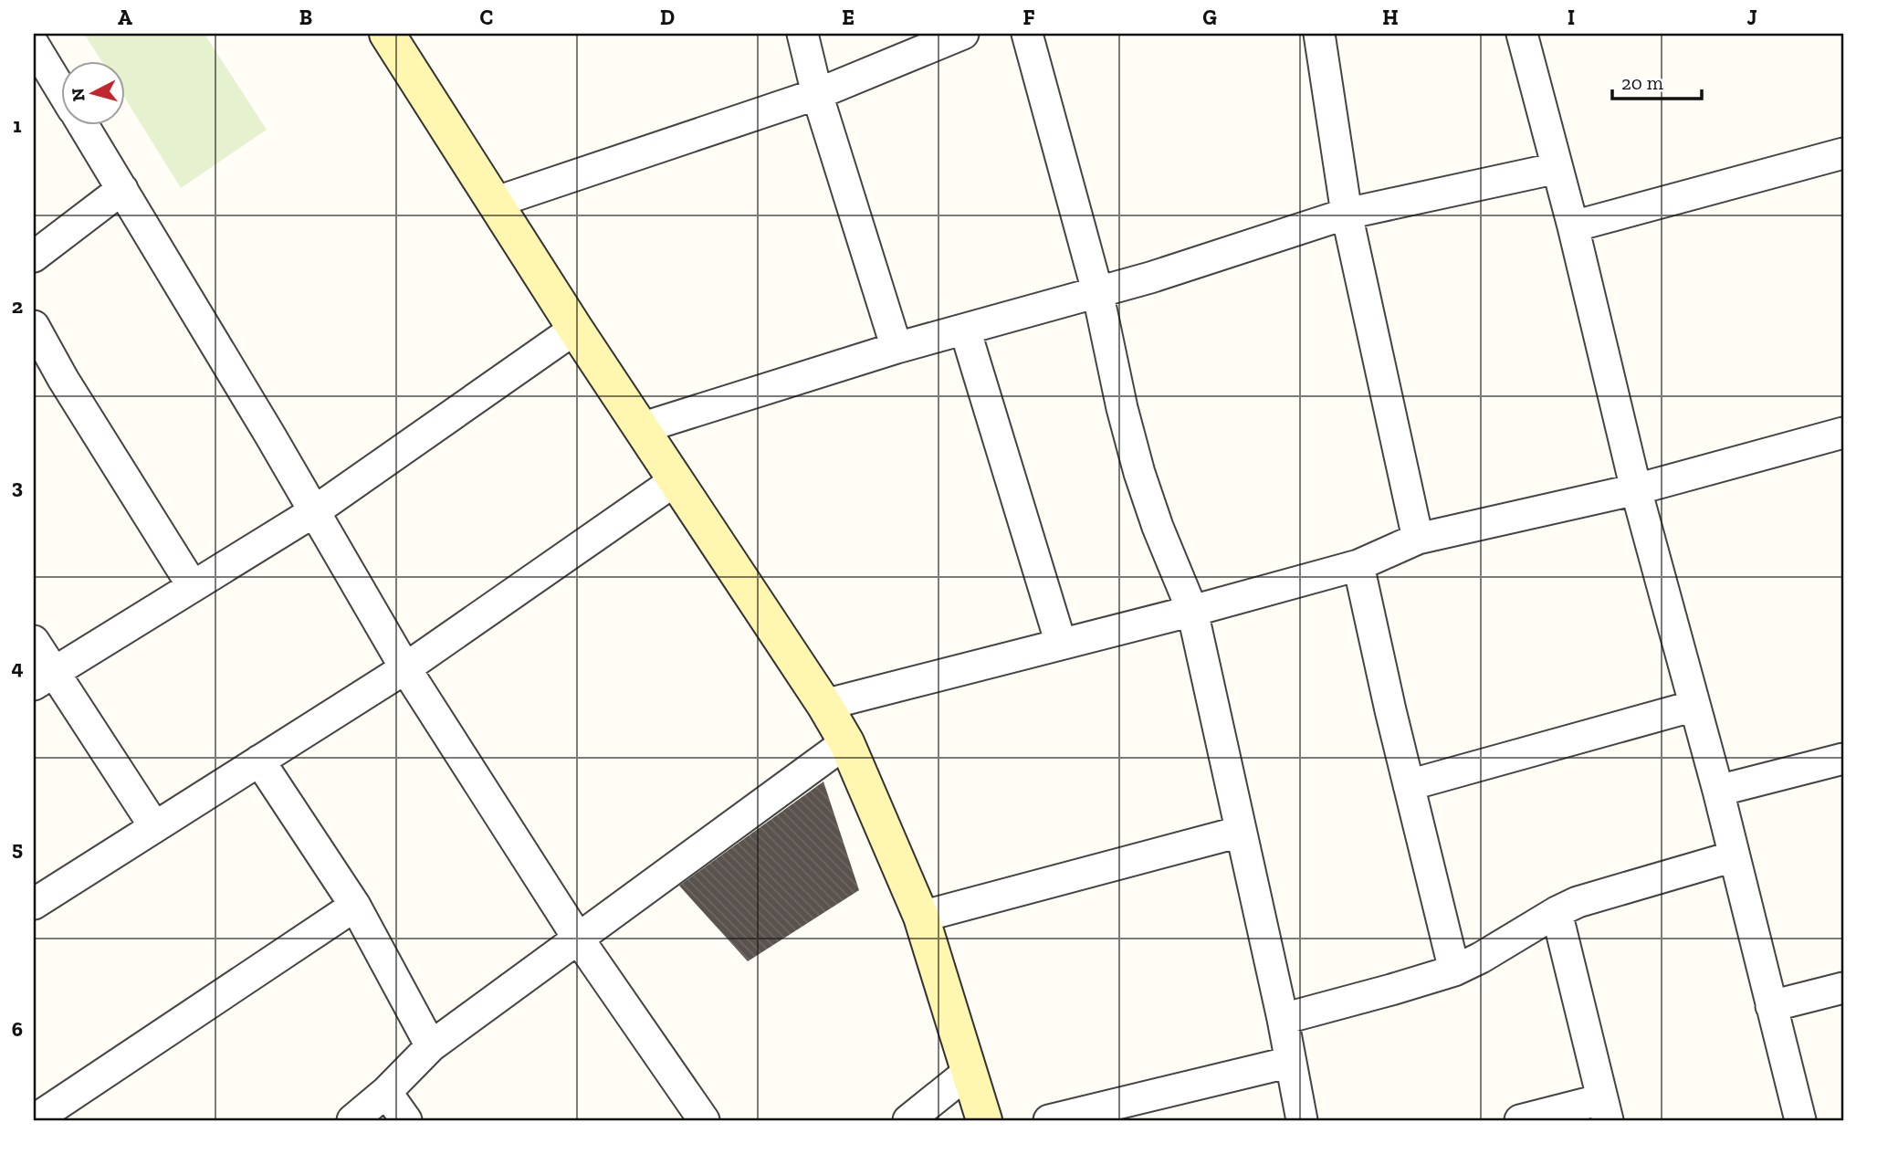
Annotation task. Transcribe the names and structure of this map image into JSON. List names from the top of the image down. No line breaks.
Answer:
{"scale_bar":"20 m","north":"left","grid":{"columns":["A","B","C","D","E","F","G","H","I","J"],"rows":["1","2","3","4","5","6"]}}
